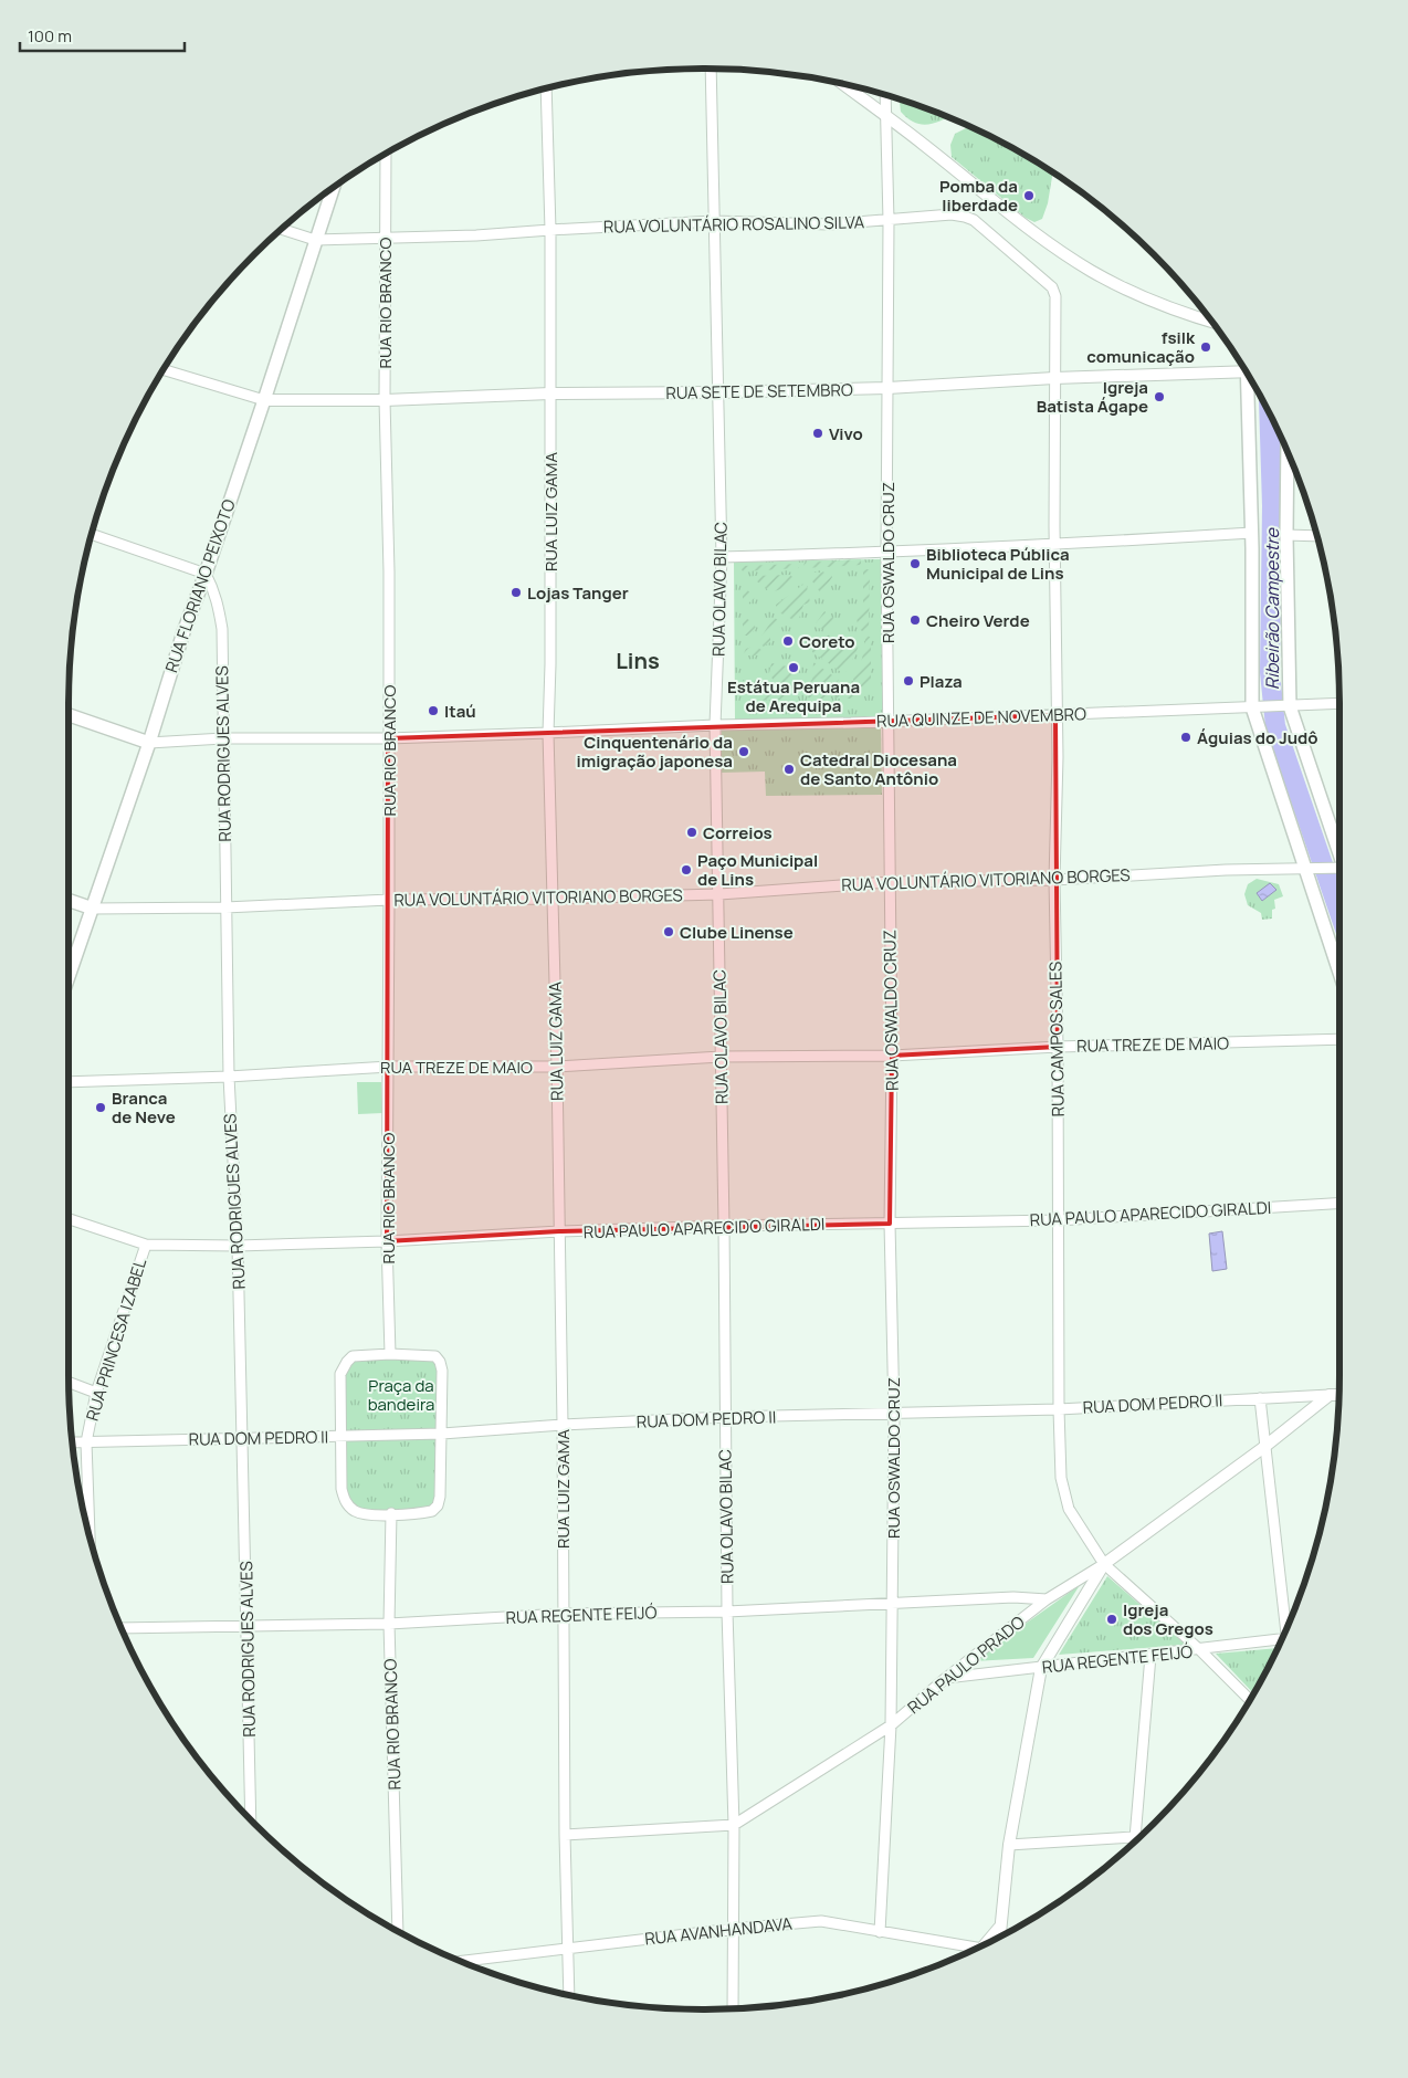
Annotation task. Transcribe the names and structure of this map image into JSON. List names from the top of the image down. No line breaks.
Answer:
{"streets":{"main road":["RUA FLORIANO PEIXOTO"],"street":["RUA VOLUNTÁRIO ROSALINO SILVA","RUA RIO BRANCO","RUA SETE DE SETEMBRO","RUA LUIZ GAMA","RUA OSWALDO CRUZ","RUA OLAVO BILAC","RUA QUINZE DE NOVEMBRO","RUA RODRIGUES ALVES","RUA VOLUNTÁRIO VITORIANO BORGES","RUA CAMPOS SALES","RUA TREZE DE MAIO","RUA PAULO APARECIDO GIRALDI","RUA PRINCESA IZABEL","RUA DOM PEDRO II","RUA REGENTE FEIJÓ","RUA PAULO PRADO","RUA AVANHANDAVA"]},"crossings":[["RUA VOLUNTÁRIO ROSALINO SILVA","RUA RIO BRANCO"],["RUA VOLUNTÁRIO ROSALINO SILVA","RUA LUIZ GAMA"],["RUA VOLUNTÁRIO ROSALINO SILVA","RUA OSWALDO CRUZ"],["RUA VOLUNTÁRIO ROSALINO SILVA","RUA FLORIANO PEIXOTO"],["RUA VOLUNTÁRIO ROSALINO SILVA","RUA OLAVO BILAC"],["RUA VOLUNTÁRIO ROSALINO SILVA","RUA CAMPOS SALES"],["RUA RIO BRANCO","RUA SETE DE SETEMBRO"],["RUA RIO BRANCO","RUA QUINZE DE NOVEMBRO"],["RUA RIO BRANCO","RUA VOLUNTÁRIO VITORIANO BORGES"],["RUA RIO BRANCO","RUA TREZE DE MAIO"],["RUA RIO BRANCO","RUA PAULO APARECIDO GIRALDI"],["RUA RIO BRANCO","RUA REGENTE FEIJÓ"],["RUA SETE DE SETEMBRO","RUA LUIZ GAMA"],["RUA SETE DE SETEMBRO","RUA OSWALDO CRUZ"],["RUA SETE DE SETEMBRO","RUA FLORIANO PEIXOTO"],["RUA SETE DE SETEMBRO","RUA OLAVO BILAC"],["RUA SETE DE SETEMBRO","RUA CAMPOS SALES"],["RUA LUIZ GAMA","RUA QUINZE DE NOVEMBRO"],["RUA LUIZ GAMA","RUA VOLUNTÁRIO VITORIANO BORGES"],["RUA LUIZ GAMA","RUA TREZE DE MAIO"],["RUA LUIZ GAMA","RUA PAULO APARECIDO GIRALDI"],["RUA LUIZ GAMA","RUA DOM PEDRO II"],["RUA LUIZ GAMA","RUA REGENTE FEIJÓ"],["RUA LUIZ GAMA","RUA PAULO PRADO"],["RUA LUIZ GAMA","RUA AVANHANDAVA"],["RUA OSWALDO CRUZ","RUA QUINZE DE NOVEMBRO"],["RUA OSWALDO CRUZ","RUA VOLUNTÁRIO VITORIANO BORGES"],["RUA OSWALDO CRUZ","RUA TREZE DE MAIO"],["RUA OSWALDO CRUZ","RUA PAULO APARECIDO GIRALDI"],["RUA OSWALDO CRUZ","RUA DOM PEDRO II"],["RUA OSWALDO CRUZ","RUA REGENTE FEIJÓ"],["RUA OSWALDO CRUZ","RUA PAULO PRADO"],["RUA OSWALDO CRUZ","RUA AVANHANDAVA"],["RUA FLORIANO PEIXOTO","RUA QUINZE DE NOVEMBRO"],["RUA FLORIANO PEIXOTO","RUA RODRIGUES ALVES"],["RUA FLORIANO PEIXOTO","RUA VOLUNTÁRIO VITORIANO BORGES"],["RUA OLAVO BILAC","RUA QUINZE DE NOVEMBRO"],["RUA OLAVO BILAC","RUA VOLUNTÁRIO VITORIANO BORGES"],["RUA OLAVO BILAC","RUA TREZE DE MAIO"],["RUA OLAVO BILAC","RUA PAULO APARECIDO GIRALDI"],["RUA OLAVO BILAC","RUA DOM PEDRO II"],["RUA OLAVO BILAC","RUA REGENTE FEIJÓ"],["RUA OLAVO BILAC","RUA PAULO PRADO"],["RUA OLAVO BILAC","RUA AVANHANDAVA"],["RUA QUINZE DE NOVEMBRO","RUA RODRIGUES ALVES"],["RUA QUINZE DE NOVEMBRO","RUA CAMPOS SALES"],["RUA RODRIGUES ALVES","RUA VOLUNTÁRIO VITORIANO BORGES"],["RUA RODRIGUES ALVES","RUA TREZE DE MAIO"],["RUA RODRIGUES ALVES","RUA PAULO APARECIDO GIRALDI"],["RUA RODRIGUES ALVES","RUA DOM PEDRO II"],["RUA RODRIGUES ALVES","RUA REGENTE FEIJÓ"],["RUA VOLUNTÁRIO VITORIANO BORGES","RUA CAMPOS SALES"],["RUA CAMPOS SALES","RUA TREZE DE MAIO"],["RUA CAMPOS SALES","RUA PAULO APARECIDO GIRALDI"],["RUA CAMPOS SALES","RUA DOM PEDRO II"],["RUA CAMPOS SALES","RUA REGENTE FEIJÓ"],["RUA CAMPOS SALES","RUA PAULO PRADO"],["RUA PAULO APARECIDO GIRALDI","RUA PRINCESA IZABEL"],["RUA PRINCESA IZABEL","RUA DOM PEDRO II"],["RUA DOM PEDRO II","RUA PAULO PRADO"],["RUA REGENTE FEIJÓ","RUA PAULO PRADO"]],"districts":["Lins"],"water":["Ribeirão Campestre"],"parks":["Praça da bandeira"],"places":["Pomba da liberdade","fsilk comunicação","Igreja Batista Ágape","Vivo","Biblioteca Pública Municipal de Lins","Lojas Tanger","Cheiro Verde","Coreto","Estátua Peruana de Arequipa","Plaza","Itaú","Águias do Judô","Cinquentenário da imigração japonesa","Catedral Diocesana de Santo Antônio","Correios","Paço Municipal de Lins","Clube Linense","Branca de Neve","Igreja dos Gregos"],"scale_bar":"100 m"}
